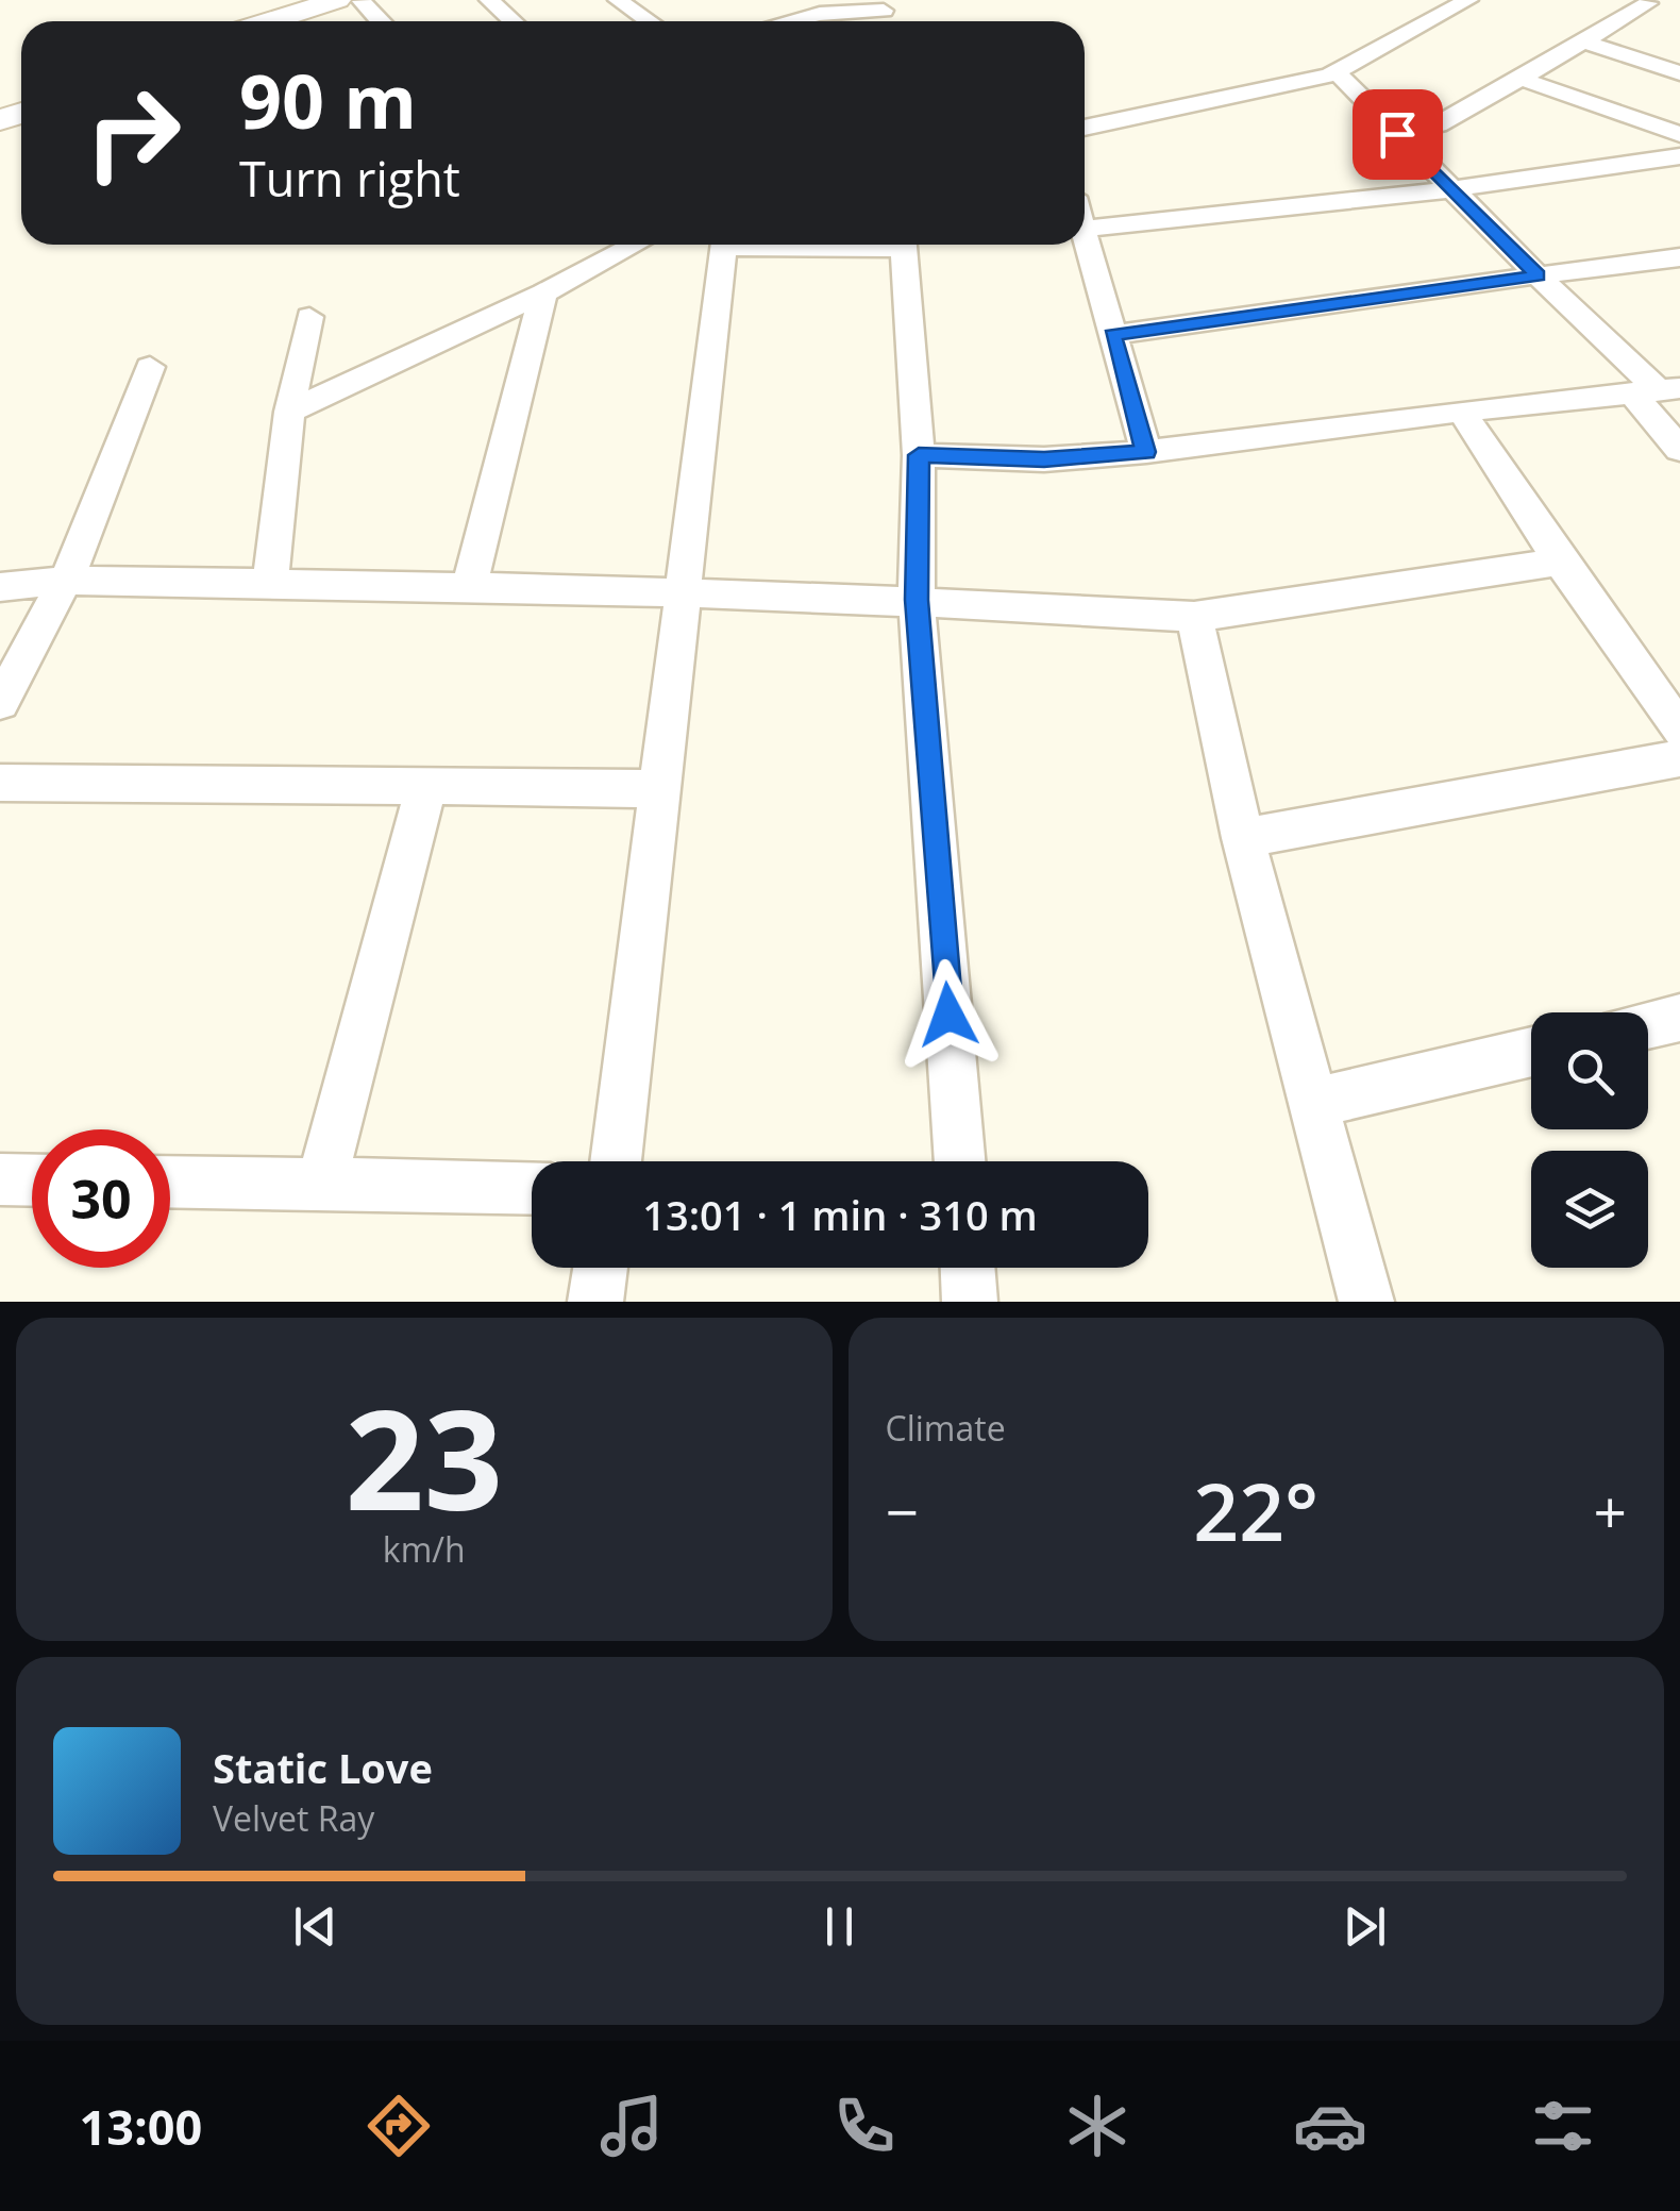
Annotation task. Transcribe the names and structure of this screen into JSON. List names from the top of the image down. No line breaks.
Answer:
{"page":{"turn":["90 m","Turn right"],"limit":"30","trip":"13:01 · 1 min · 310 m","tile":[["23","km/h"],"Climate"],"heat":["−","22°","+"],"song":["Static Love","Velvet Ray"],"tabs":"13:00"}}
